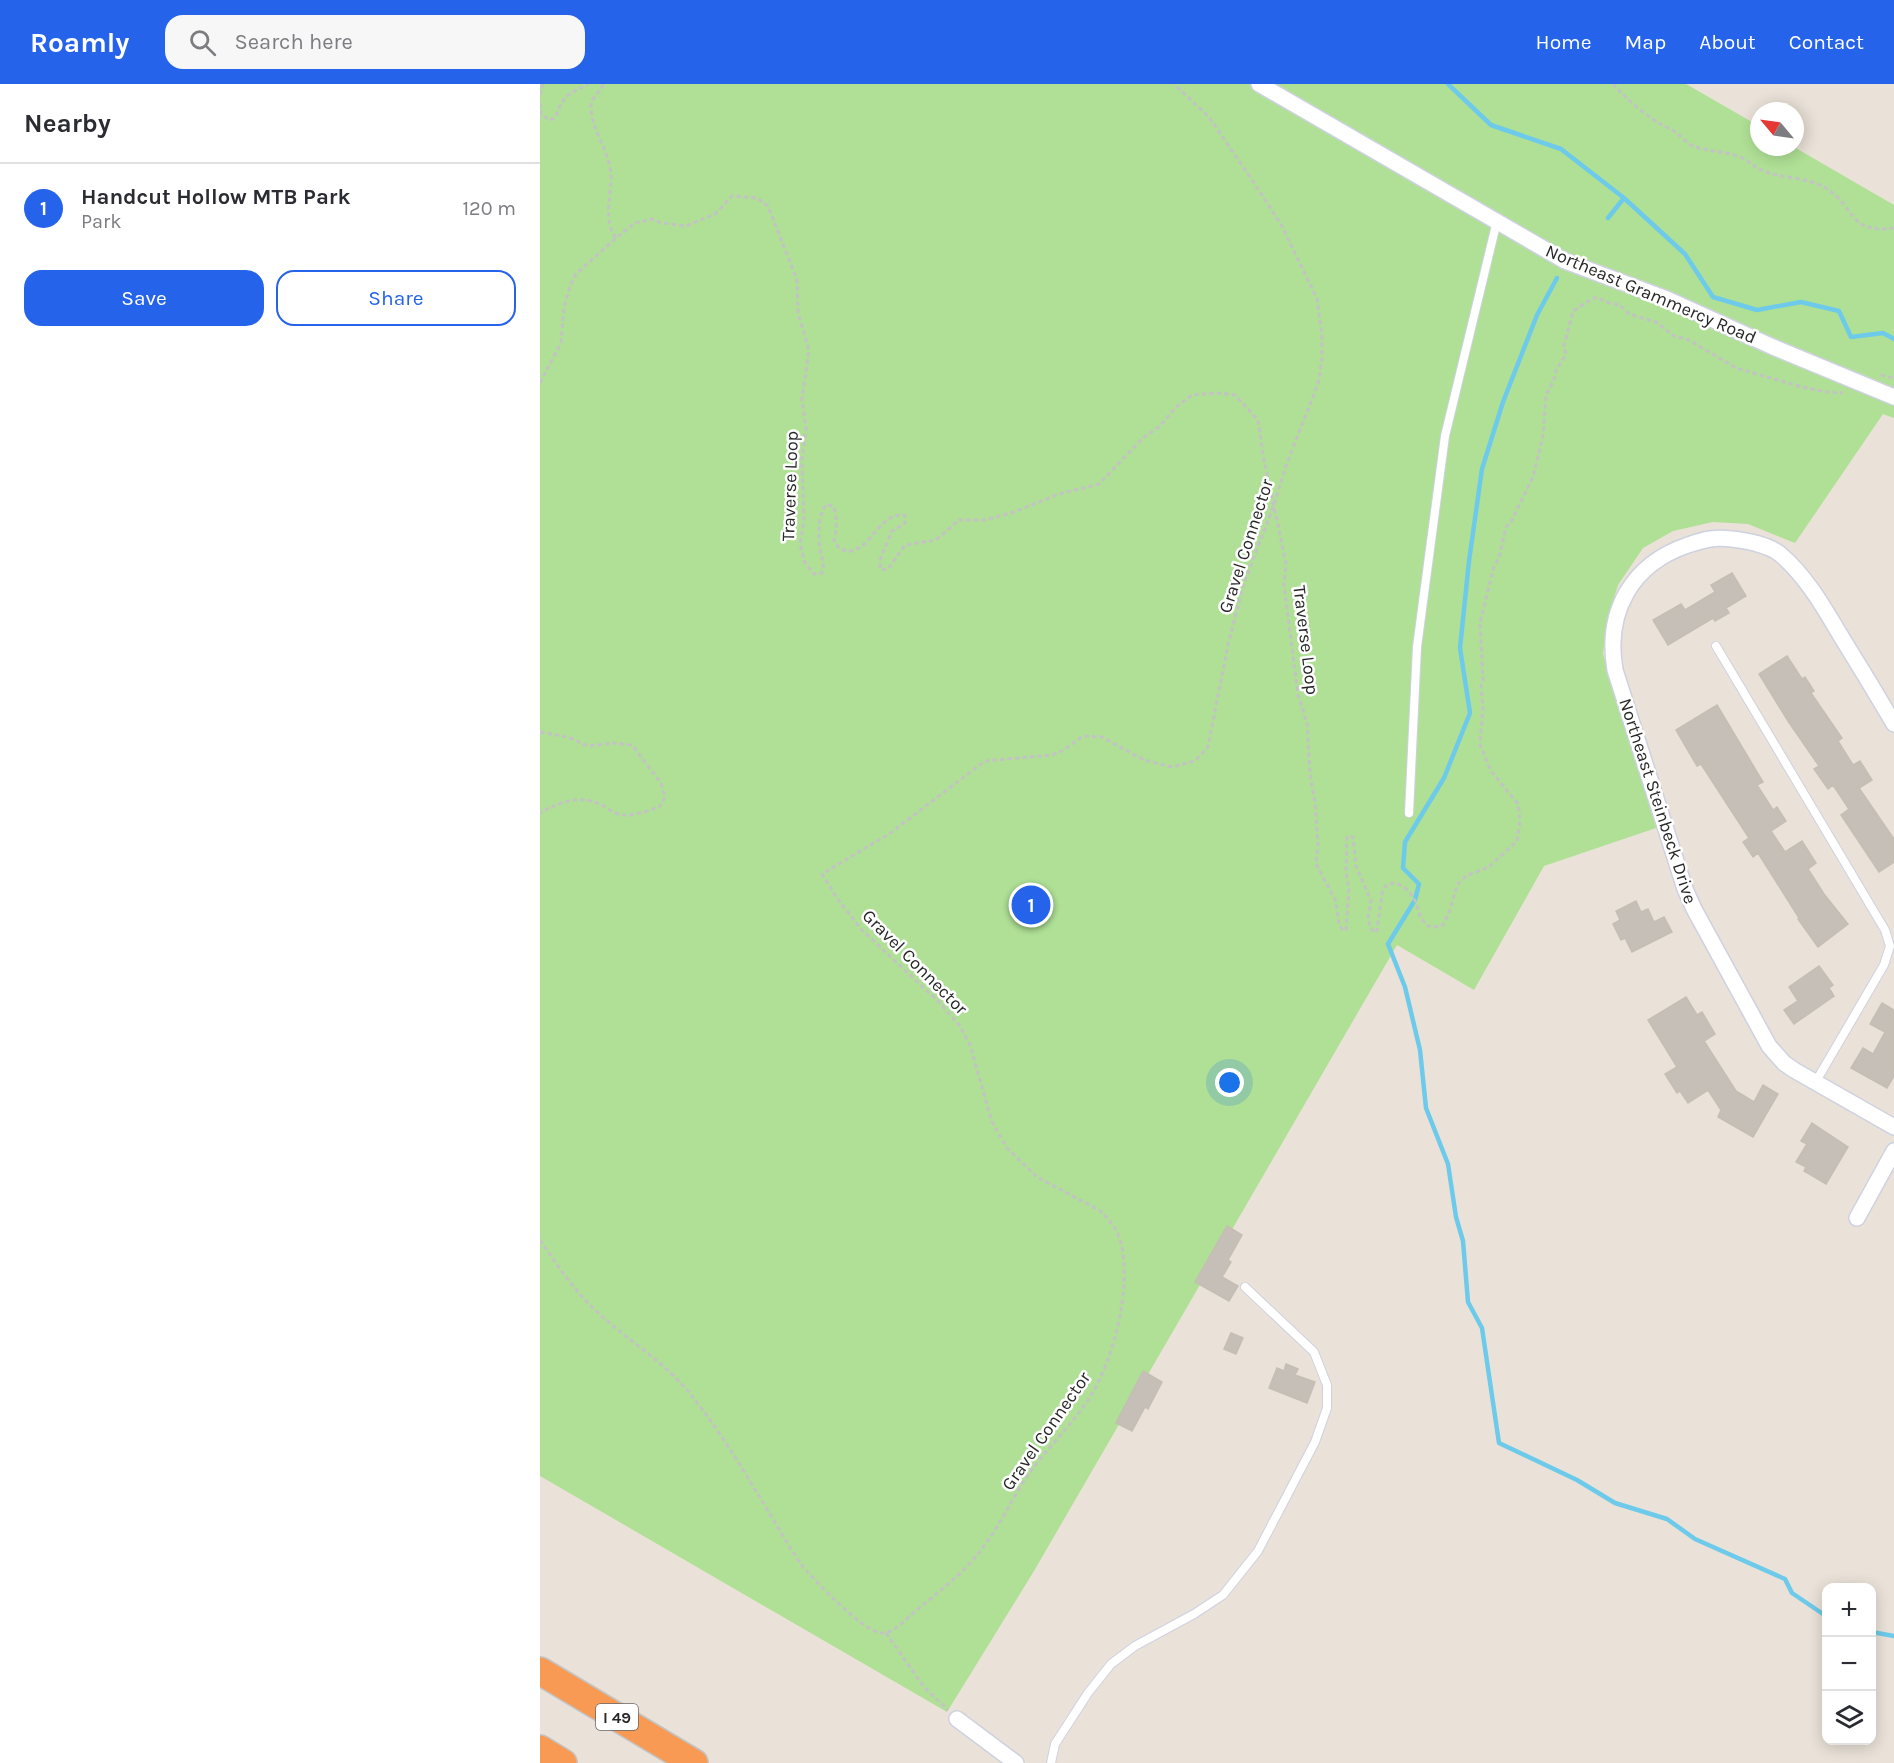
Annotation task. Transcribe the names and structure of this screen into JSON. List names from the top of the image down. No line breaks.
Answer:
{"streets":{"highway":["I 49"],"street":["Northeast Grammercy Road","Northeast Steinbeck Drive"],"path":["Traverse Loop","Gravel Connector"]},"crossings":[["Northeast Grammercy Road","Traverse Loop"],["Traverse Loop","Gravel Connector"]],"north":"top left","page":{"header":"Roamly","search":"Search here","nav":["Home","Map","About","Contact"],"heading":"Nearby","list":[{"mark":"1","name":"Handcut Hollow MTB Park","note":"Park","value":"120 m"}],"buttons":["Save","Share"],"pins":"1","map_buttons":["+","−"]}}
